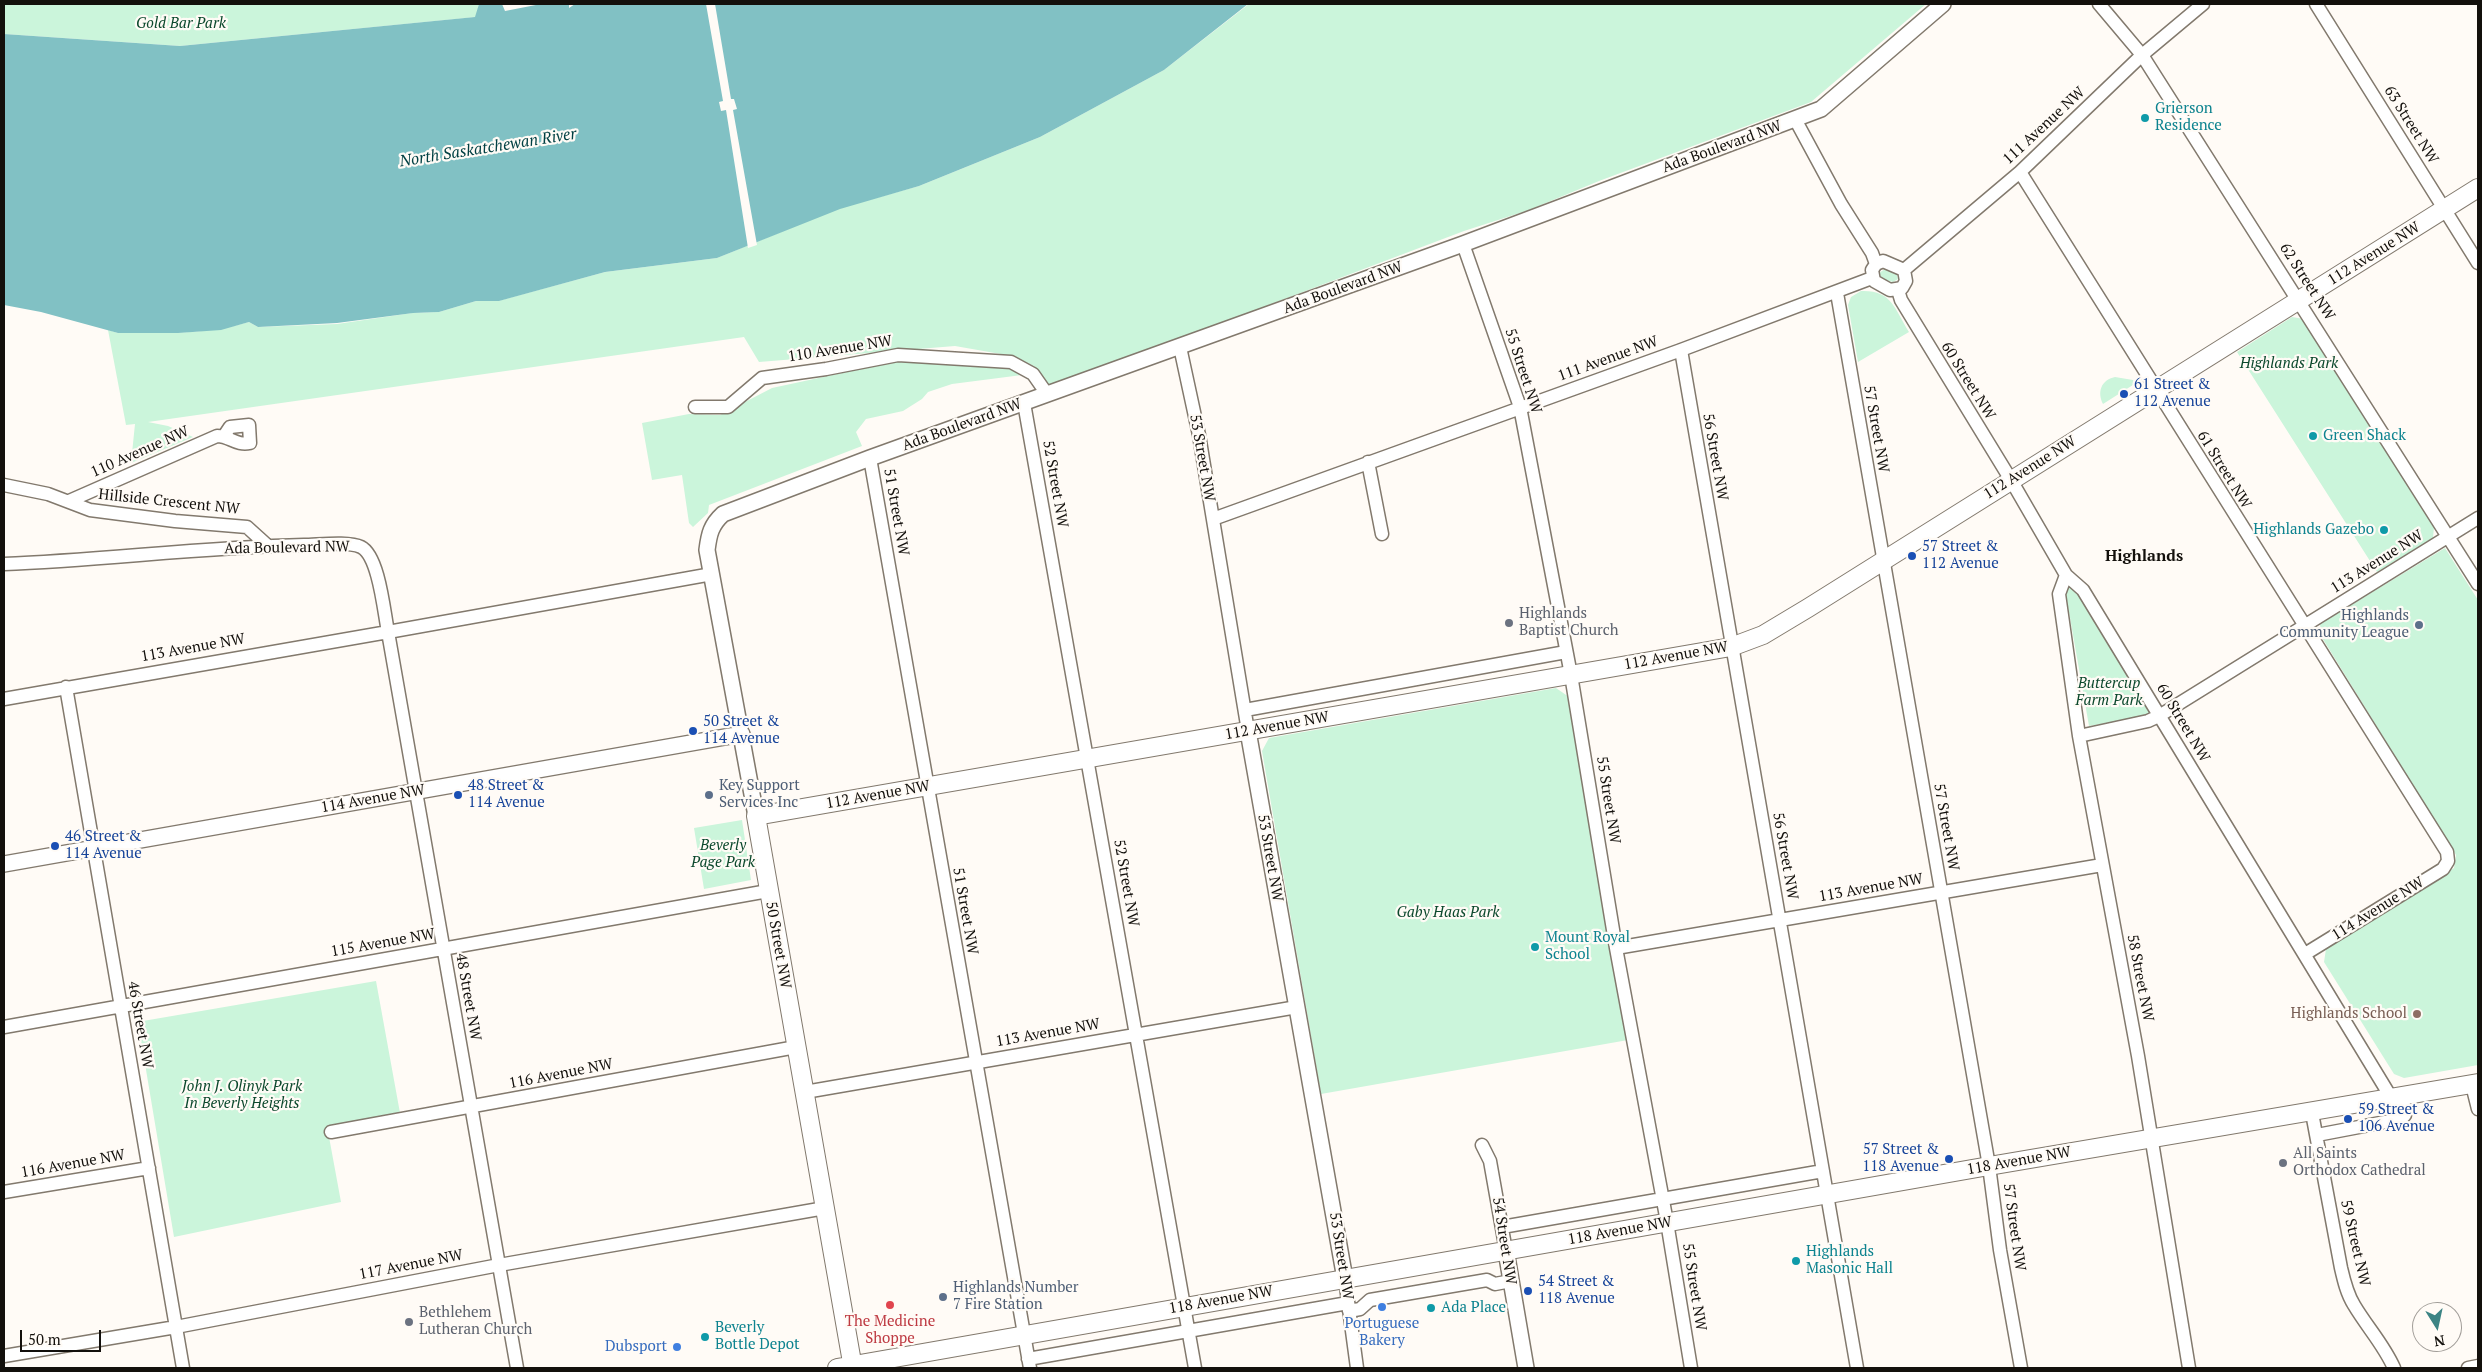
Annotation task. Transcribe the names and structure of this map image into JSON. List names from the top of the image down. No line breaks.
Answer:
{"streets":{"main road":["112 Avenue NW","50 Street NW","118 Avenue NW"],"street":["63 Street NW","111 Avenue NW","Ada Boulevard NW","62 Street NW","110 Avenue NW","55 Street NW","60 Street NW","57 Street NW","56 Street NW","53 Street NW","61 Street NW","52 Street NW","Hillside Crescent NW","51 Street NW","113 Avenue NW","114 Avenue NW","115 Avenue NW","58 Street NW","48 Street NW","46 Street NW","116 Avenue NW","54 Street NW","59 Street NW","117 Avenue NW"]},"crossings":[["63 Street NW","112 Avenue NW"],["111 Avenue NW","62 Street NW"],["111 Avenue NW","55 Street NW"],["111 Avenue NW","60 Street NW"],["111 Avenue NW","57 Street NW"],["111 Avenue NW","56 Street NW"],["111 Avenue NW","53 Street NW"],["111 Avenue NW","61 Street NW"],["Ada Boulevard NW","110 Avenue NW"],["Ada Boulevard NW","55 Street NW"],["Ada Boulevard NW","53 Street NW"],["Ada Boulevard NW","52 Street NW"],["Ada Boulevard NW","Hillside Crescent NW"],["Ada Boulevard NW","51 Street NW"],["Ada Boulevard NW","113 Avenue NW"],["Ada Boulevard NW","50 Street NW"],["Ada Boulevard NW","48 Street NW"],["112 Avenue NW","62 Street NW"],["112 Avenue NW","55 Street NW"],["112 Avenue NW","60 Street NW"],["112 Avenue NW","57 Street NW"],["112 Avenue NW","56 Street NW"],["112 Avenue NW","53 Street NW"],["112 Avenue NW","61 Street NW"],["112 Avenue NW","52 Street NW"],["112 Avenue NW","51 Street NW"],["112 Avenue NW","50 Street NW"],["62 Street NW","113 Avenue NW"],["110 Avenue NW","Hillside Crescent NW"],["55 Street NW","113 Avenue NW"],["55 Street NW","118 Avenue NW"],["60 Street NW","113 Avenue NW"],["60 Street NW","114 Avenue NW"],["60 Street NW","58 Street NW"],["60 Street NW","118 Avenue NW"],["57 Street NW","113 Avenue NW"],["57 Street NW","118 Avenue NW"],["56 Street NW","113 Avenue NW"],["56 Street NW","118 Avenue NW"],["53 Street NW","113 Avenue NW"],["53 Street NW","118 Avenue NW"],["61 Street NW","113 Avenue NW"],["61 Street NW","114 Avenue NW"],["52 Street NW","113 Avenue NW"],["52 Street NW","118 Avenue NW"],["51 Street NW","113 Avenue NW"],["51 Street NW","118 Avenue NW"],["113 Avenue NW","50 Street NW"],["113 Avenue NW","58 Street NW"],["113 Avenue NW","48 Street NW"],["113 Avenue NW","46 Street NW"],["114 Avenue NW","50 Street NW"],["114 Avenue NW","48 Street NW"],["114 Avenue NW","46 Street NW"],["115 Avenue NW","50 Street NW"],["115 Avenue NW","48 Street NW"],["115 Avenue NW","46 Street NW"],["50 Street NW","116 Avenue NW"],["50 Street NW","118 Avenue NW"],["50 Street NW","117 Avenue NW"],["58 Street NW","118 Avenue NW"],["48 Street NW","116 Avenue NW"],["48 Street NW","117 Avenue NW"],["46 Street NW","116 Avenue NW"],["46 Street NW","117 Avenue NW"],["118 Avenue NW","54 Street NW"],["118 Avenue NW","59 Street NW"]],"districts":["Highlands"],"water":["North Saskatchewan River"],"parks":["Gold Bar Park","Highlands Park","Buttercup Farm Park","Beverly Page Park","Gaby Haas Park","John J. Olinyk Park In Beverly Heights"],"places":["Grierson Residence","61 Street & 112 Avenue","Green Shack","Highlands Gazebo","57 Street & 112 Avenue","Highlands Baptist Church","Highlands Community League","50 Street & 114 Avenue","48 Street & 114 Avenue","Key Support Services Inc","46 Street & 114 Avenue","Mount Royal School","Highlands School","59 Street & 106 Avenue","57 Street & 118 Avenue","All Saints Orthodox Cathedral","Highlands Masonic Hall","54 Street & 118 Avenue","Highlands Number 7 Fire Station","The Medicine Shoppe","Portuguese Bakery","Ada Place","Bethlehem Lutheran Church","Beverly Bottle Depot","Dubsport"],"scale_bar":"50 m","north":"bottom"}
